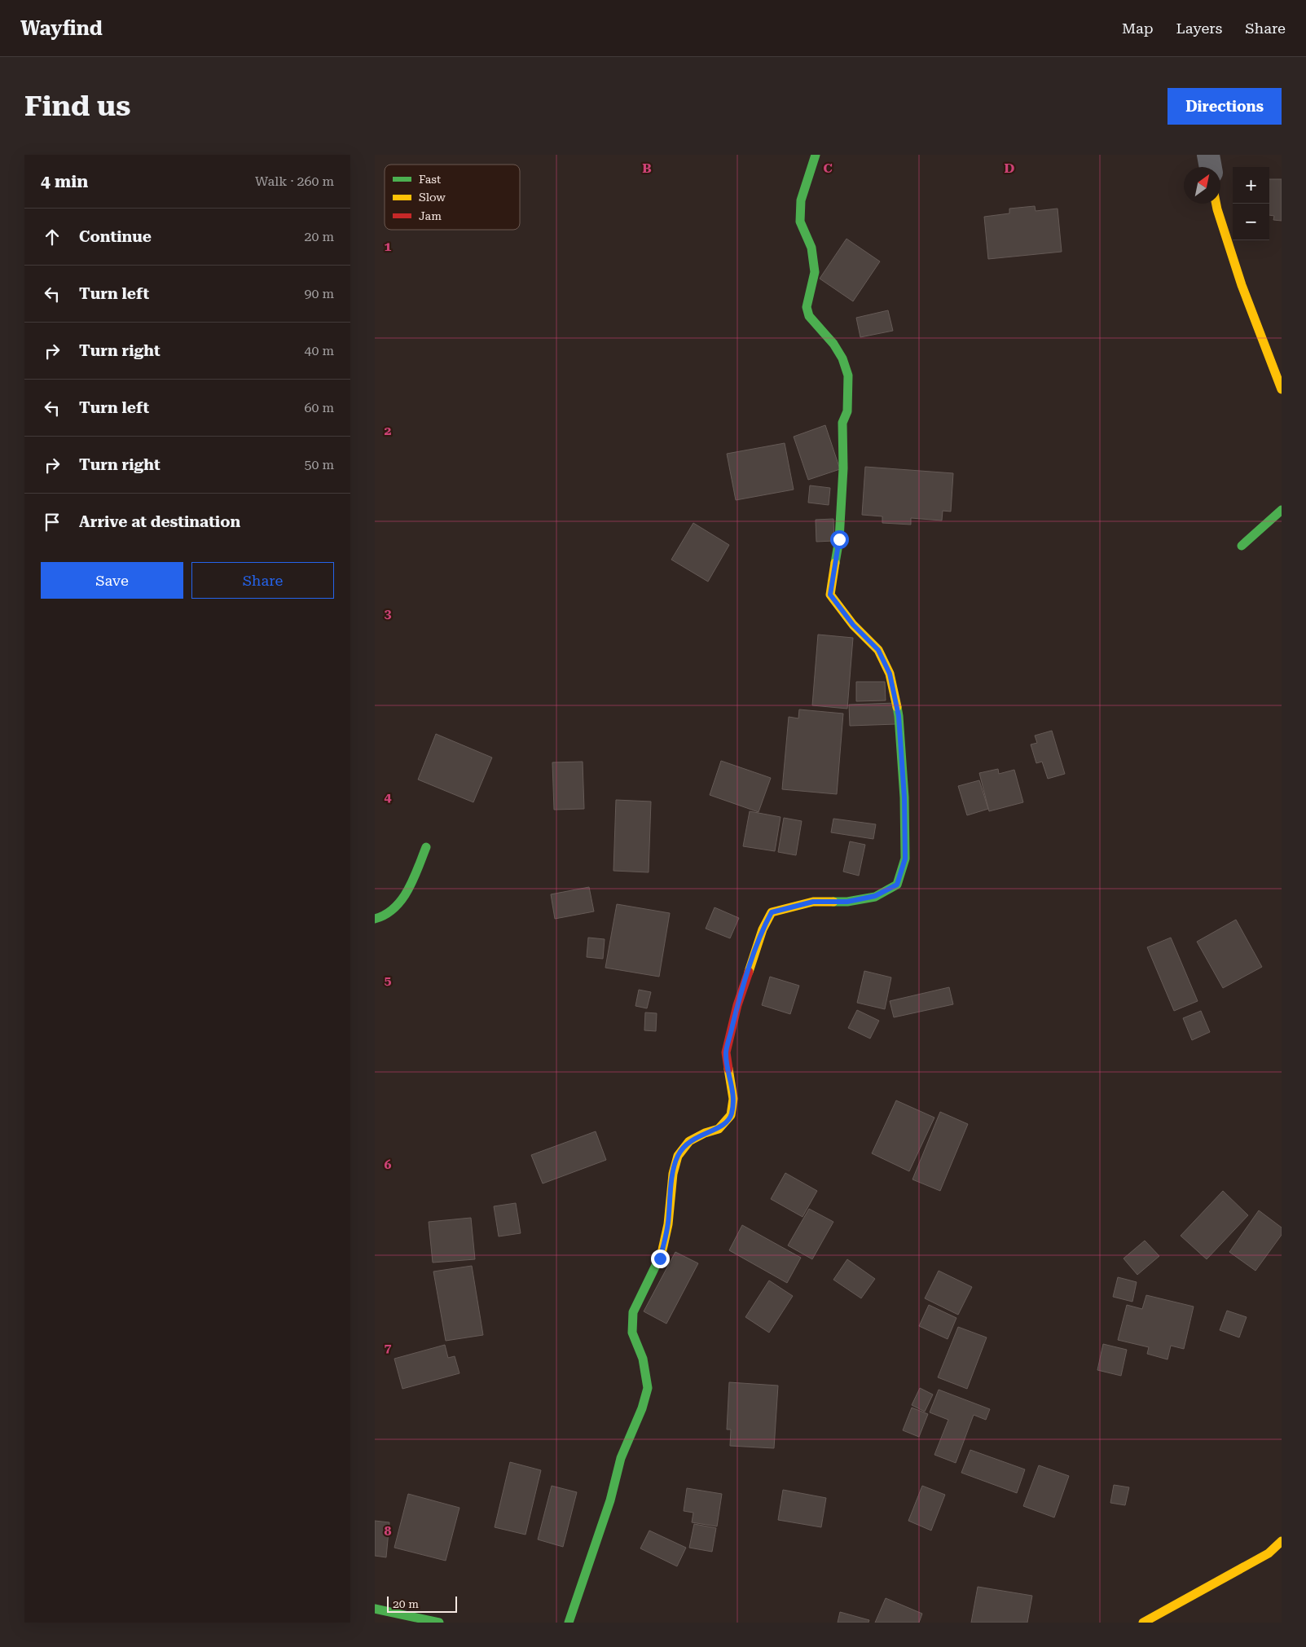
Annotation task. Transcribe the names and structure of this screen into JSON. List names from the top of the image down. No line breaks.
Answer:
{"legend":["Fast","Slow","Jam"],"scale_bar":"20 m","north":"top right","page":{"header":"Wayfind","nav":["Map","Layers","Share"],"buttons":["Directions",["Save","Share"]],"title":"Find us","heading":["4 min","Walk · 260 m"],"map_buttons":["+","−"],"list":[["Continue","20 m"],["Turn left","90 m"],["Turn right","40 m"],["Turn left","60 m"],["Turn right","50 m"],"Arrive at destination"],"scale":"20 m"},"grid":{"columns":["B","C","D"],"rows":["1","2","3","4","5","6","7","8"]}}
